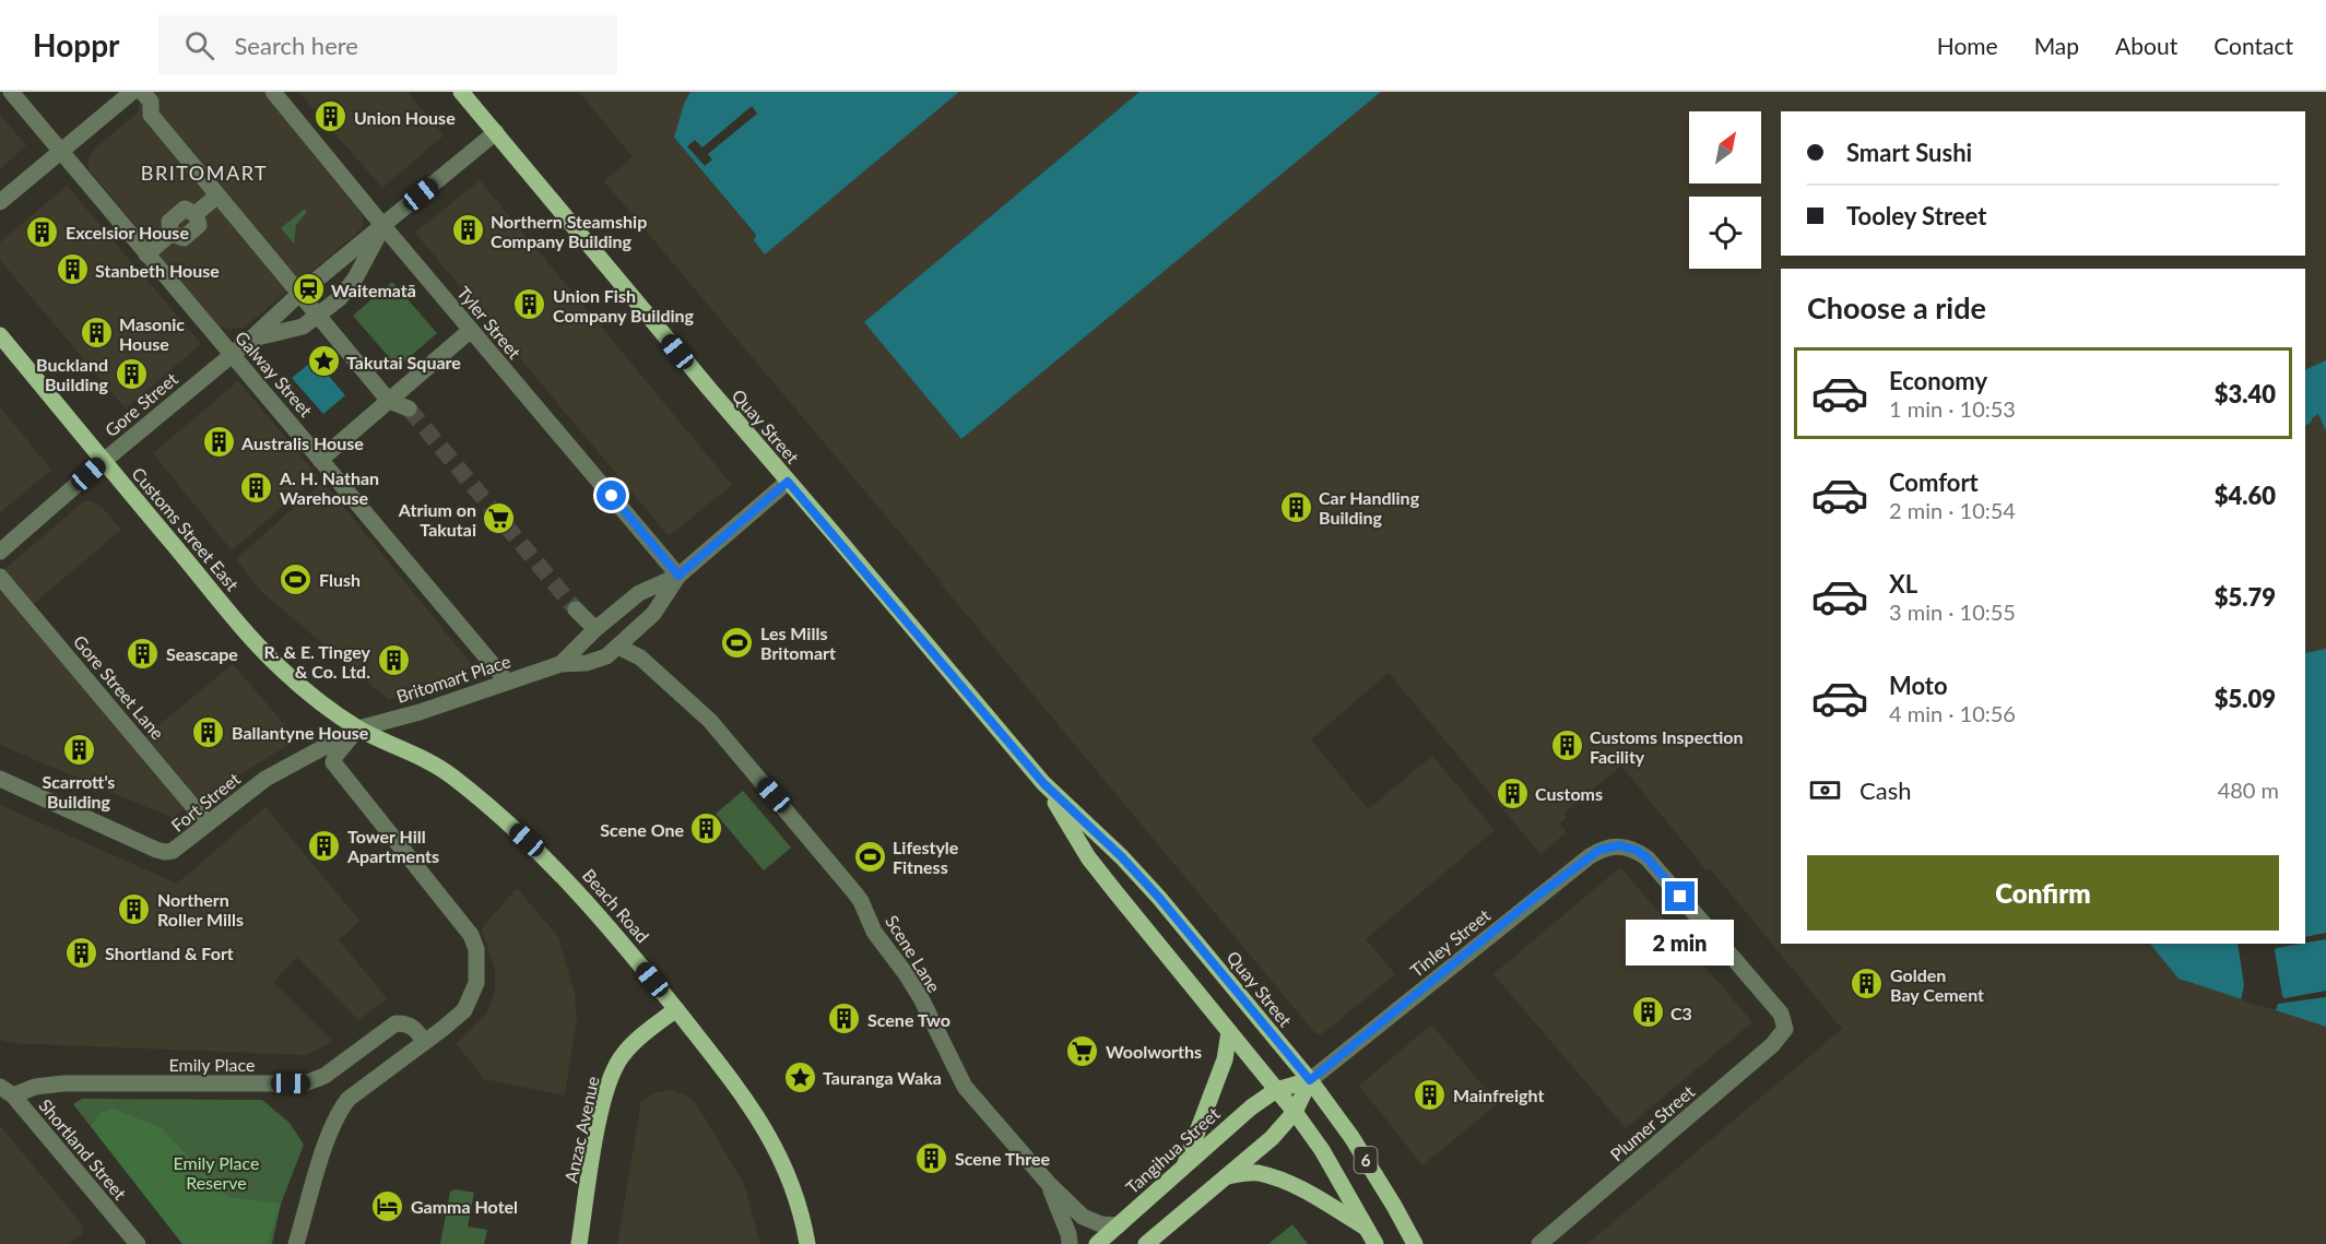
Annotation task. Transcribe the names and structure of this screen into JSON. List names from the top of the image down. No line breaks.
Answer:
{"streets":{"main road":["Quay Street","Customs Street East","Beach Road","Anzac Avenue","Tangihua Street","6"],"street":["Tyler Street","Galway Street","Gore Street","Britomart Place","Gore Street Lane","Fort Street","Tinley Street","Scene Lane","Emily Place","Plumer Street","Shortland Street"]},"crossings":[["Tyler Street","Gore Street"],["Tyler Street","Britomart Place"],["Galway Street","Gore Street"],["Galway Street","Britomart Place"],["Gore Street","Quay Street"],["Gore Street","Customs Street East"],["Quay Street","Britomart Place"],["Quay Street","Tinley Street"],["Quay Street","Tangihua Street"],["Customs Street East","Britomart Place"],["Customs Street East","Fort Street"],["Customs Street East","Beach Road"],["Britomart Place","Fort Street"],["Britomart Place","Beach Road"],["Britomart Place","Scene Lane"],["Gore Street Lane","Fort Street"],["Fort Street","Beach Road"],["Beach Road","Anzac Avenue"],["Tinley Street","Plumer Street"],["Tinley Street","Tangihua Street"],["Scene Lane","Tangihua Street"],["Emily Place","Shortland Street"]],"districts":["BRITOMART"],"parks":["Emily Place Reserve"],"places":{"building":["Union House","Northern Steamship Company Building","Excelsior House","Stanbeth House","Union Fish Company Building","Masonic House","Buckland Building","Australis House","A. H. Nathan Warehouse","Car Handling Building","Seascape","R. & E. Tingey & Co. Ltd.","Ballantyne House","Customs Inspection Facility","Scarrott’s Building","Customs","Scene One","Tower Hill Apartments","Northern Roller Mills","Shortland & Fort","Golden Bay Cement","C3","Scene Two","Mainfreight","Scene Three"],"station":["Waitematā"],"place":["Takutai Square","Tauranga Waka"],"supermarket":["Atrium on Takutai","Woolworths"],"sports":["Flush","Les Mills Britomart","Lifestyle Fitness"],"hotel":["Gamma Hotel"]},"north":"top right","page":{"header":"Hoppr","search":"Search here","nav":["Home","Map","About","Contact"],"banner":["Smart Sushi","Tooley Street"],"heading":"Choose a ride","list":[{"name":"Economy","note":"1 min · 10:53","value":"$3.40"},{"name":"Comfort","note":"2 min · 10:54","value":"$4.60"},{"name":"XL","note":"3 min · 10:55","value":"$5.79"},{"name":"Moto","note":"4 min · 10:56","value":"$5.09"}],"pay":["Cash","480 m"],"buttons":"Confirm","bubble":"2 min"}}
